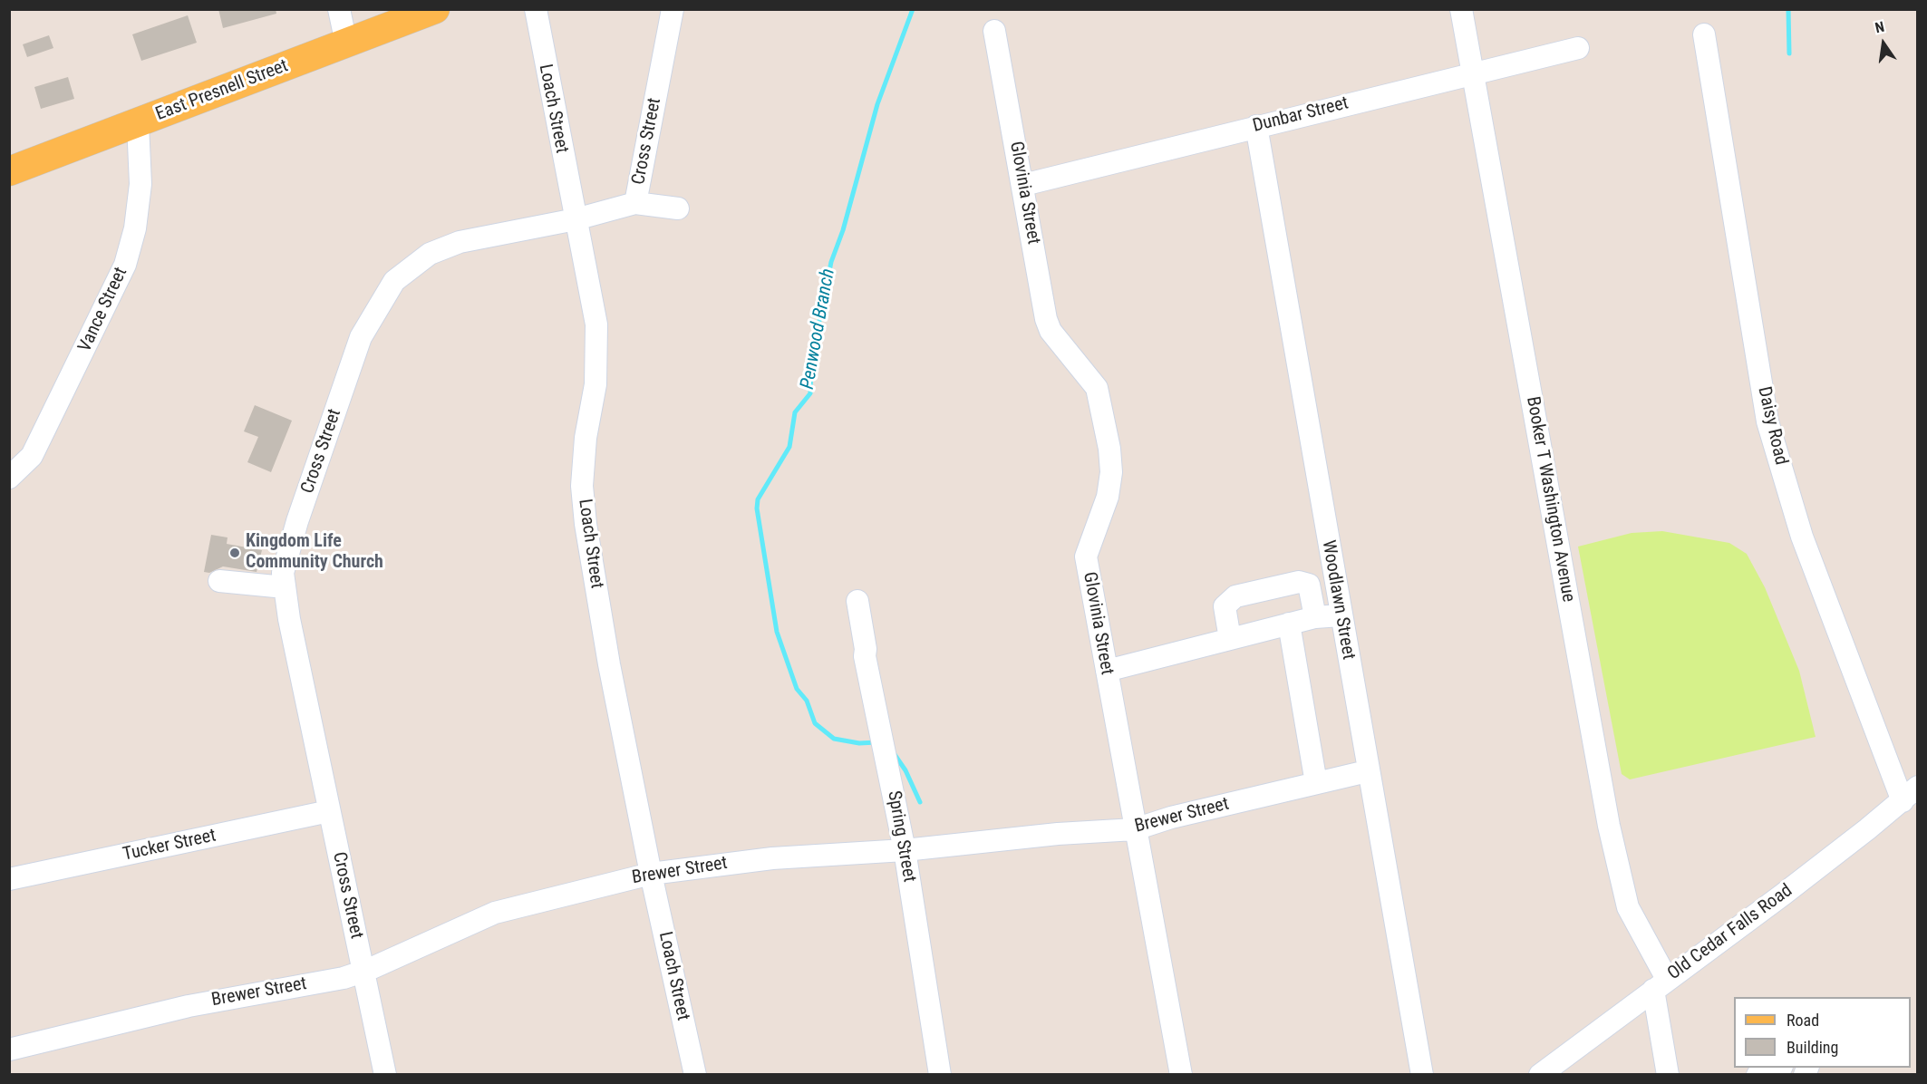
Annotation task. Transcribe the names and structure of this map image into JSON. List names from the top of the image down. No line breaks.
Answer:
{"streets":{"main road":["East Presnell Street"],"street":["Loach Street","Dunbar Street","Cross Street","Glovinia Street","Vance Street","Daisy Road","Booker T Washington Avenue","Woodlawn Street","Brewer Street","Spring Street","Tucker Street","Old Cedar Falls Road"]},"crossings":[["East Presnell Street","Vance Street"],["Loach Street","Cross Street"],["Loach Street","Brewer Street"],["Dunbar Street","Glovinia Street"],["Dunbar Street","Booker T Washington Avenue"],["Dunbar Street","Woodlawn Street"],["Cross Street","Brewer Street"],["Cross Street","Tucker Street"],["Glovinia Street","Brewer Street"],["Daisy Road","Old Cedar Falls Road"],["Booker T Washington Avenue","Old Cedar Falls Road"],["Woodlawn Street","Brewer Street"],["Brewer Street","Spring Street"]],"water":["Penwood Branch"],"places":["Kingdom Life Community Church"],"legend":["Road","Building"],"north":"top"}
